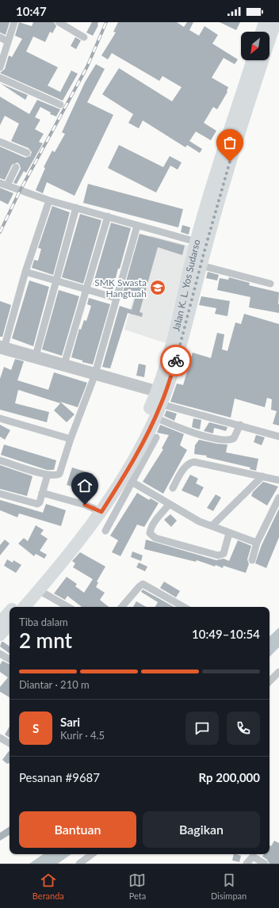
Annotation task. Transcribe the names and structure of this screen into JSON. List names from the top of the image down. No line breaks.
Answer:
{"streets":{"highway":["Jalan K. L. Yos Sudarso"]},"places":{"school or university":["SMK Swasta Hangtuah"]},"north":"bottom left","page":{"status":"10:47","heading":["2 mnt","Tiba dalam","10:49–10:54"],"panel":["Sari","Kurir · 4.5","Pesanan #9687","Rp 200,000"],"bar":"Diantar · 210 m","round":"S","buttons":["Bantuan","Bagikan"],"tabs":["Beranda","Peta","Disimpan"]}}
